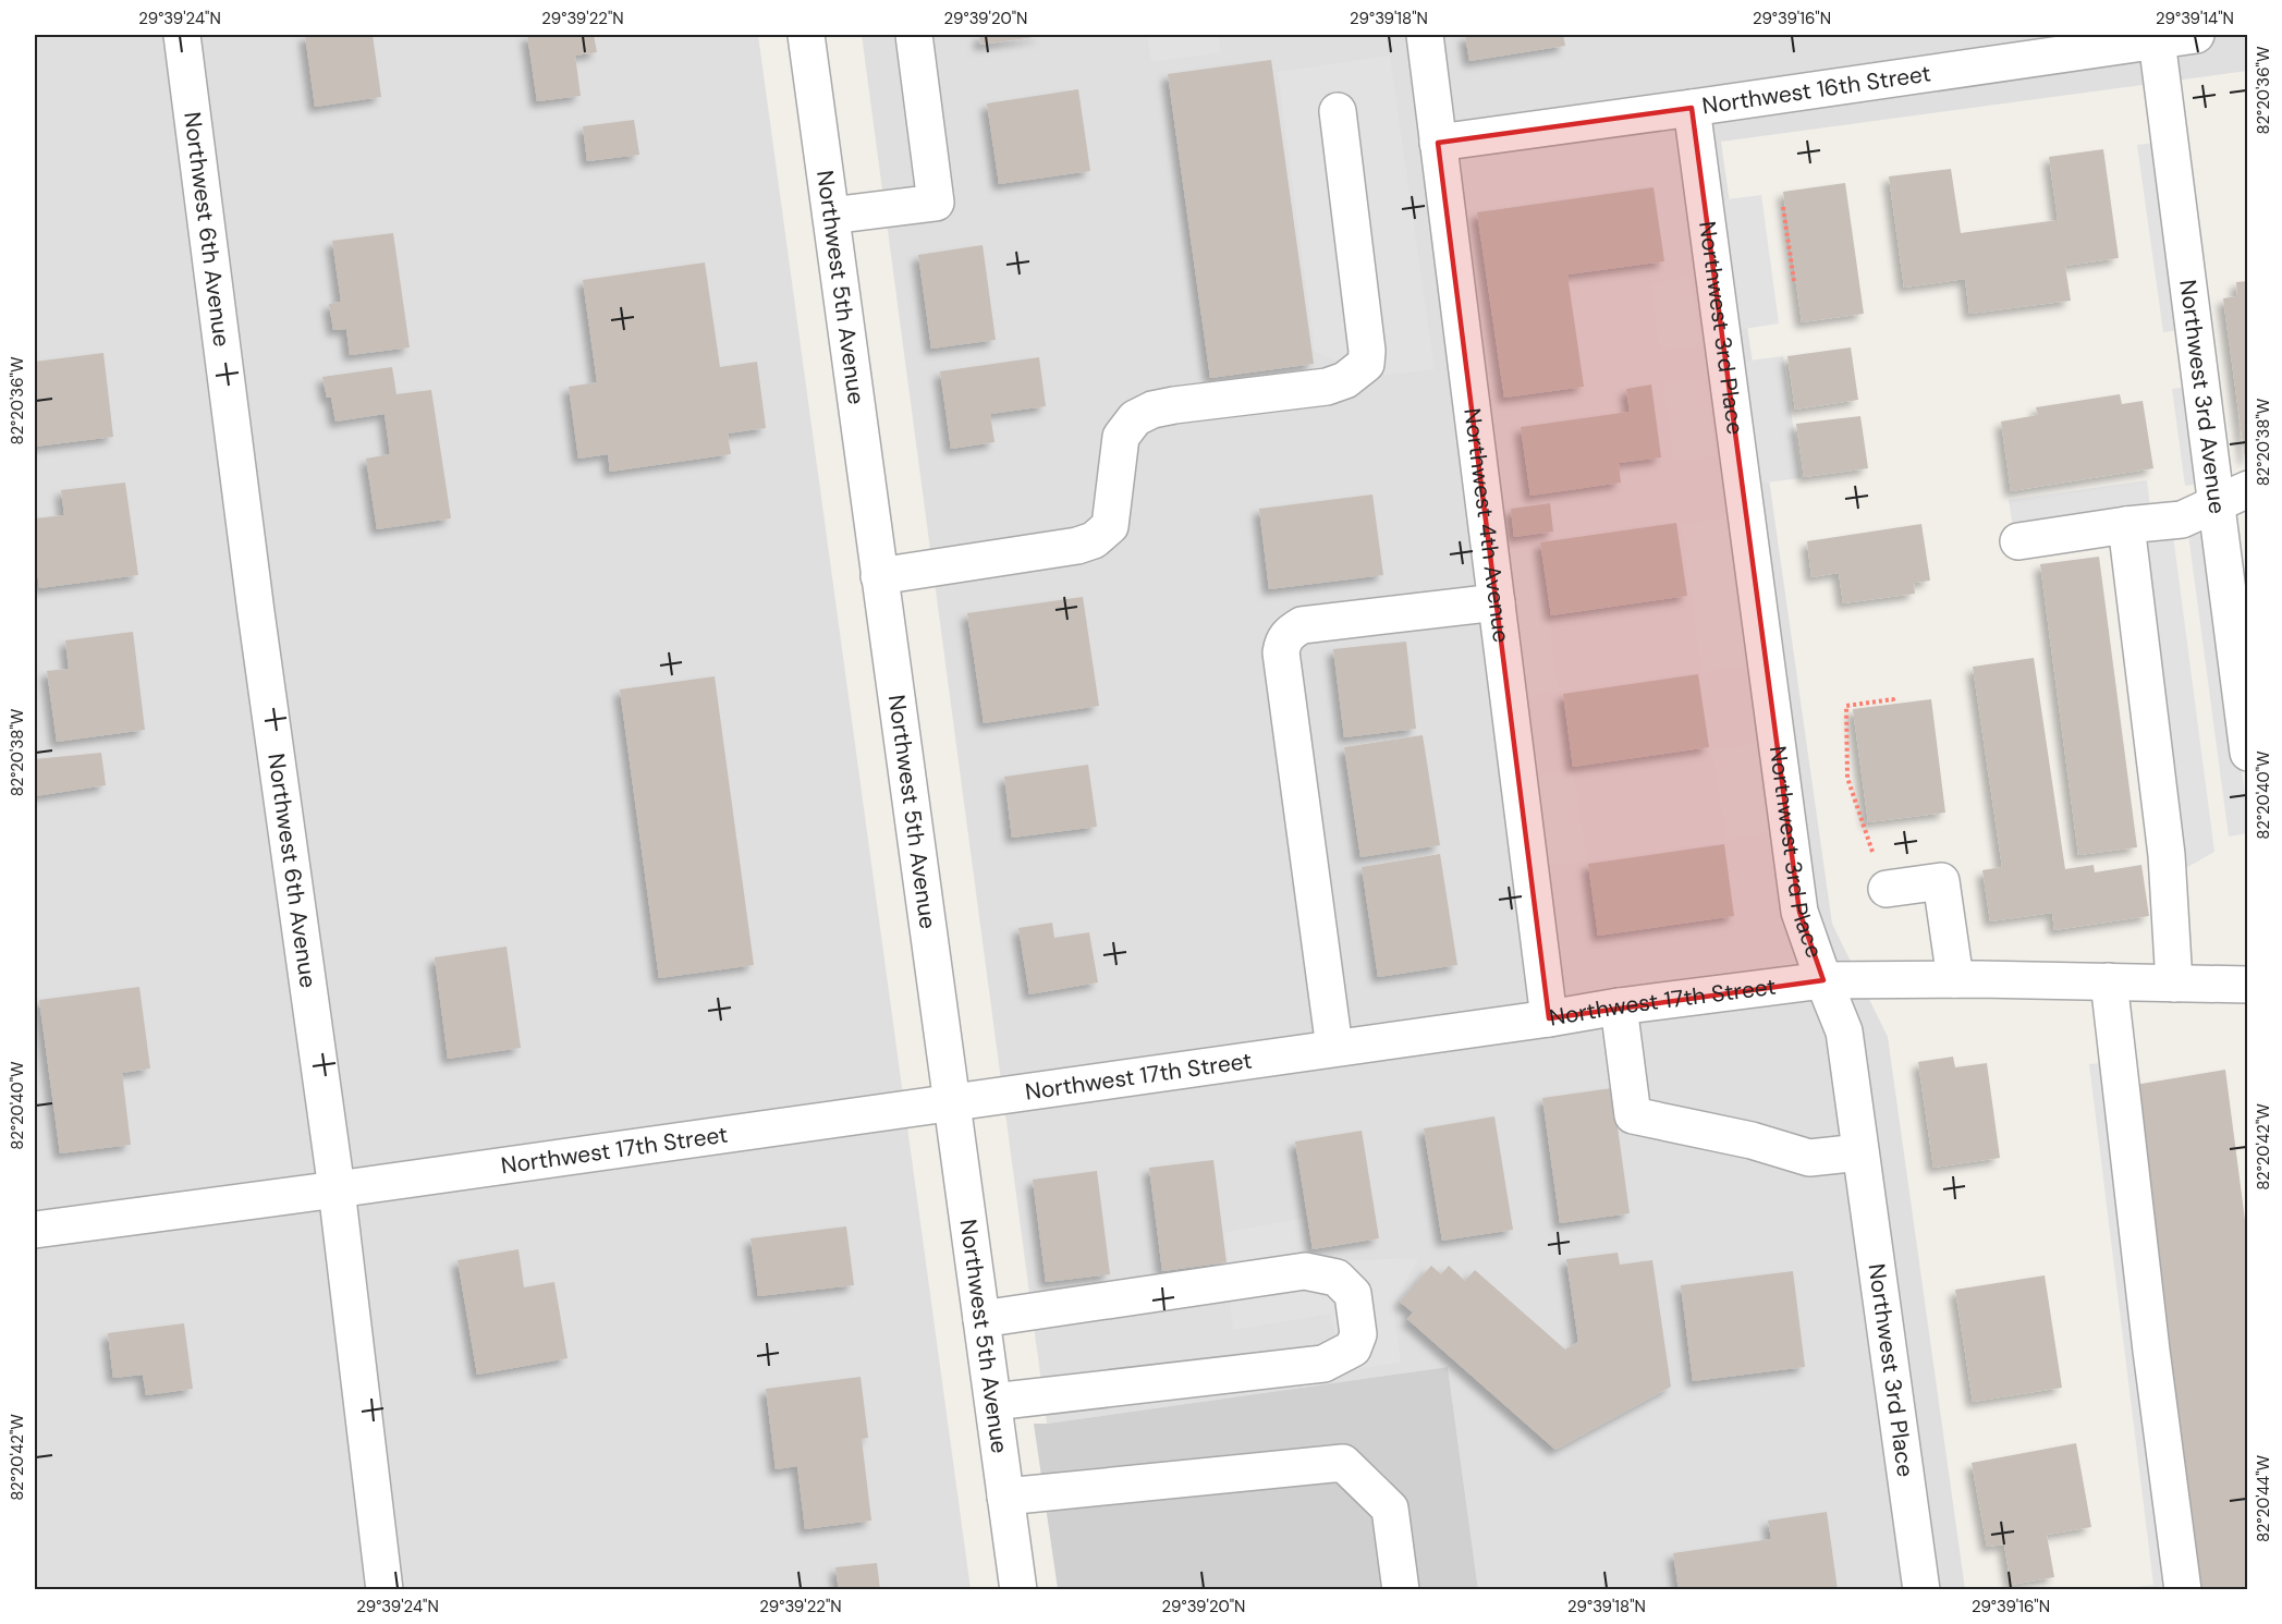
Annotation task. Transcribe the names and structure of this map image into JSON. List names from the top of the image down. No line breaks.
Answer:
{"streets":{"street":["Northwest 16th Street","Northwest 6th Avenue","Northwest 5th Avenue","Northwest 3rd Place","Northwest 3rd Avenue","Northwest 4th Avenue","Northwest 17th Street"]},"crossings":[["Northwest 16th Street","Northwest 3rd Place"],["Northwest 16th Street","Northwest 3rd Avenue"],["Northwest 16th Street","Northwest 4th Avenue"],["Northwest 6th Avenue","Northwest 17th Street"],["Northwest 5th Avenue","Northwest 17th Street"],["Northwest 3rd Place","Northwest 17th Street"],["Northwest 4th Avenue","Northwest 17th Street"]],"coordinates":["29°39'24\"N","29°39'22\"N","29°39'20\"N","29°39'18\"N","29°39'16\"N","29°39'14\"N","82°20'36\"W","82°20'38\"W","82°20'40\"W","82°20'42\"W","82°20'44\"W"]}
